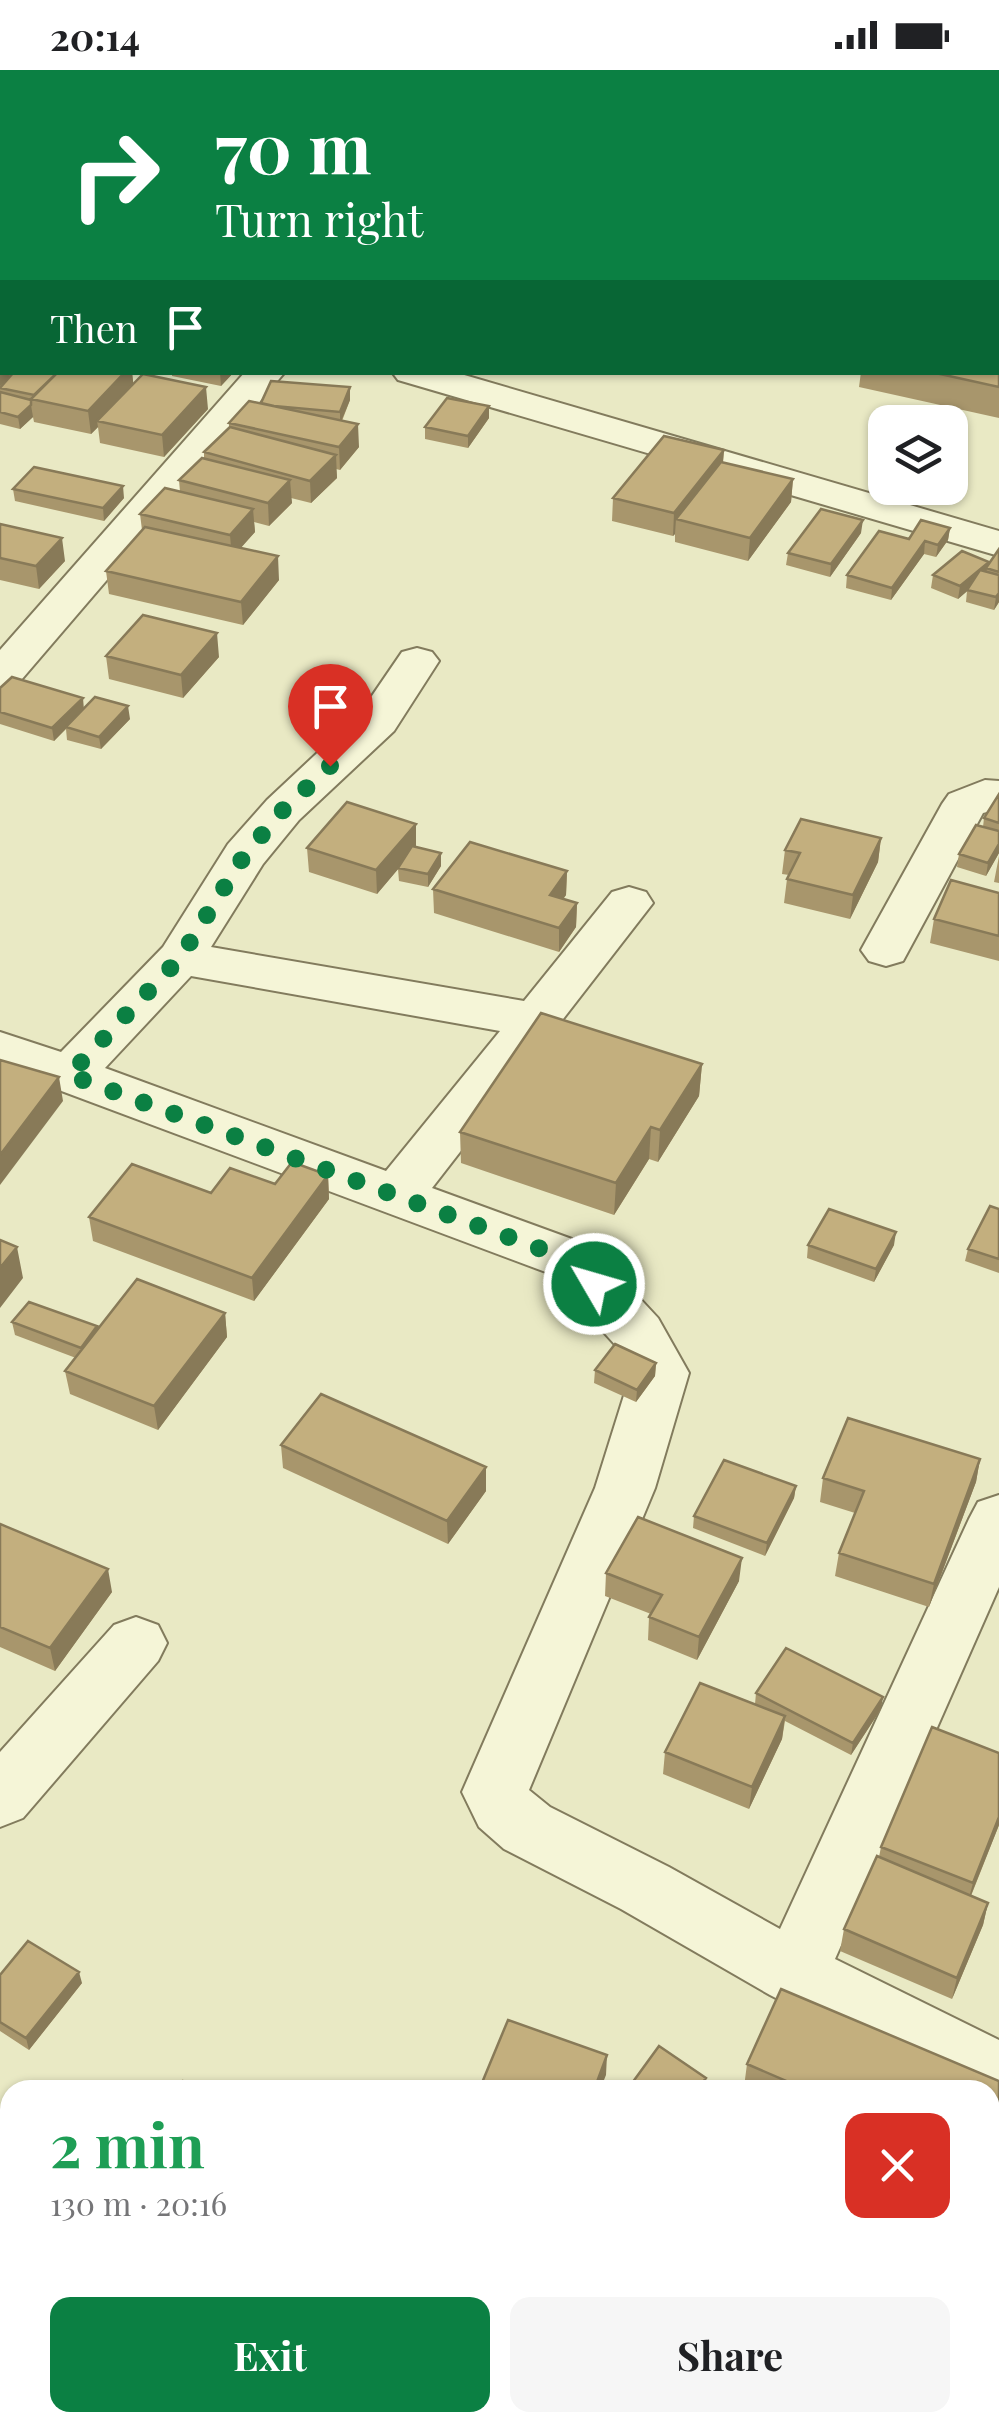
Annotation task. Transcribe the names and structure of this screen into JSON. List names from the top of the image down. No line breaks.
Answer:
{"page":{"status":"20:14","turn":["70 m","Turn right"],"then":"Then","heading":["2 min","130 m · 20:16"],"buttons":["Exit","Share"]}}
